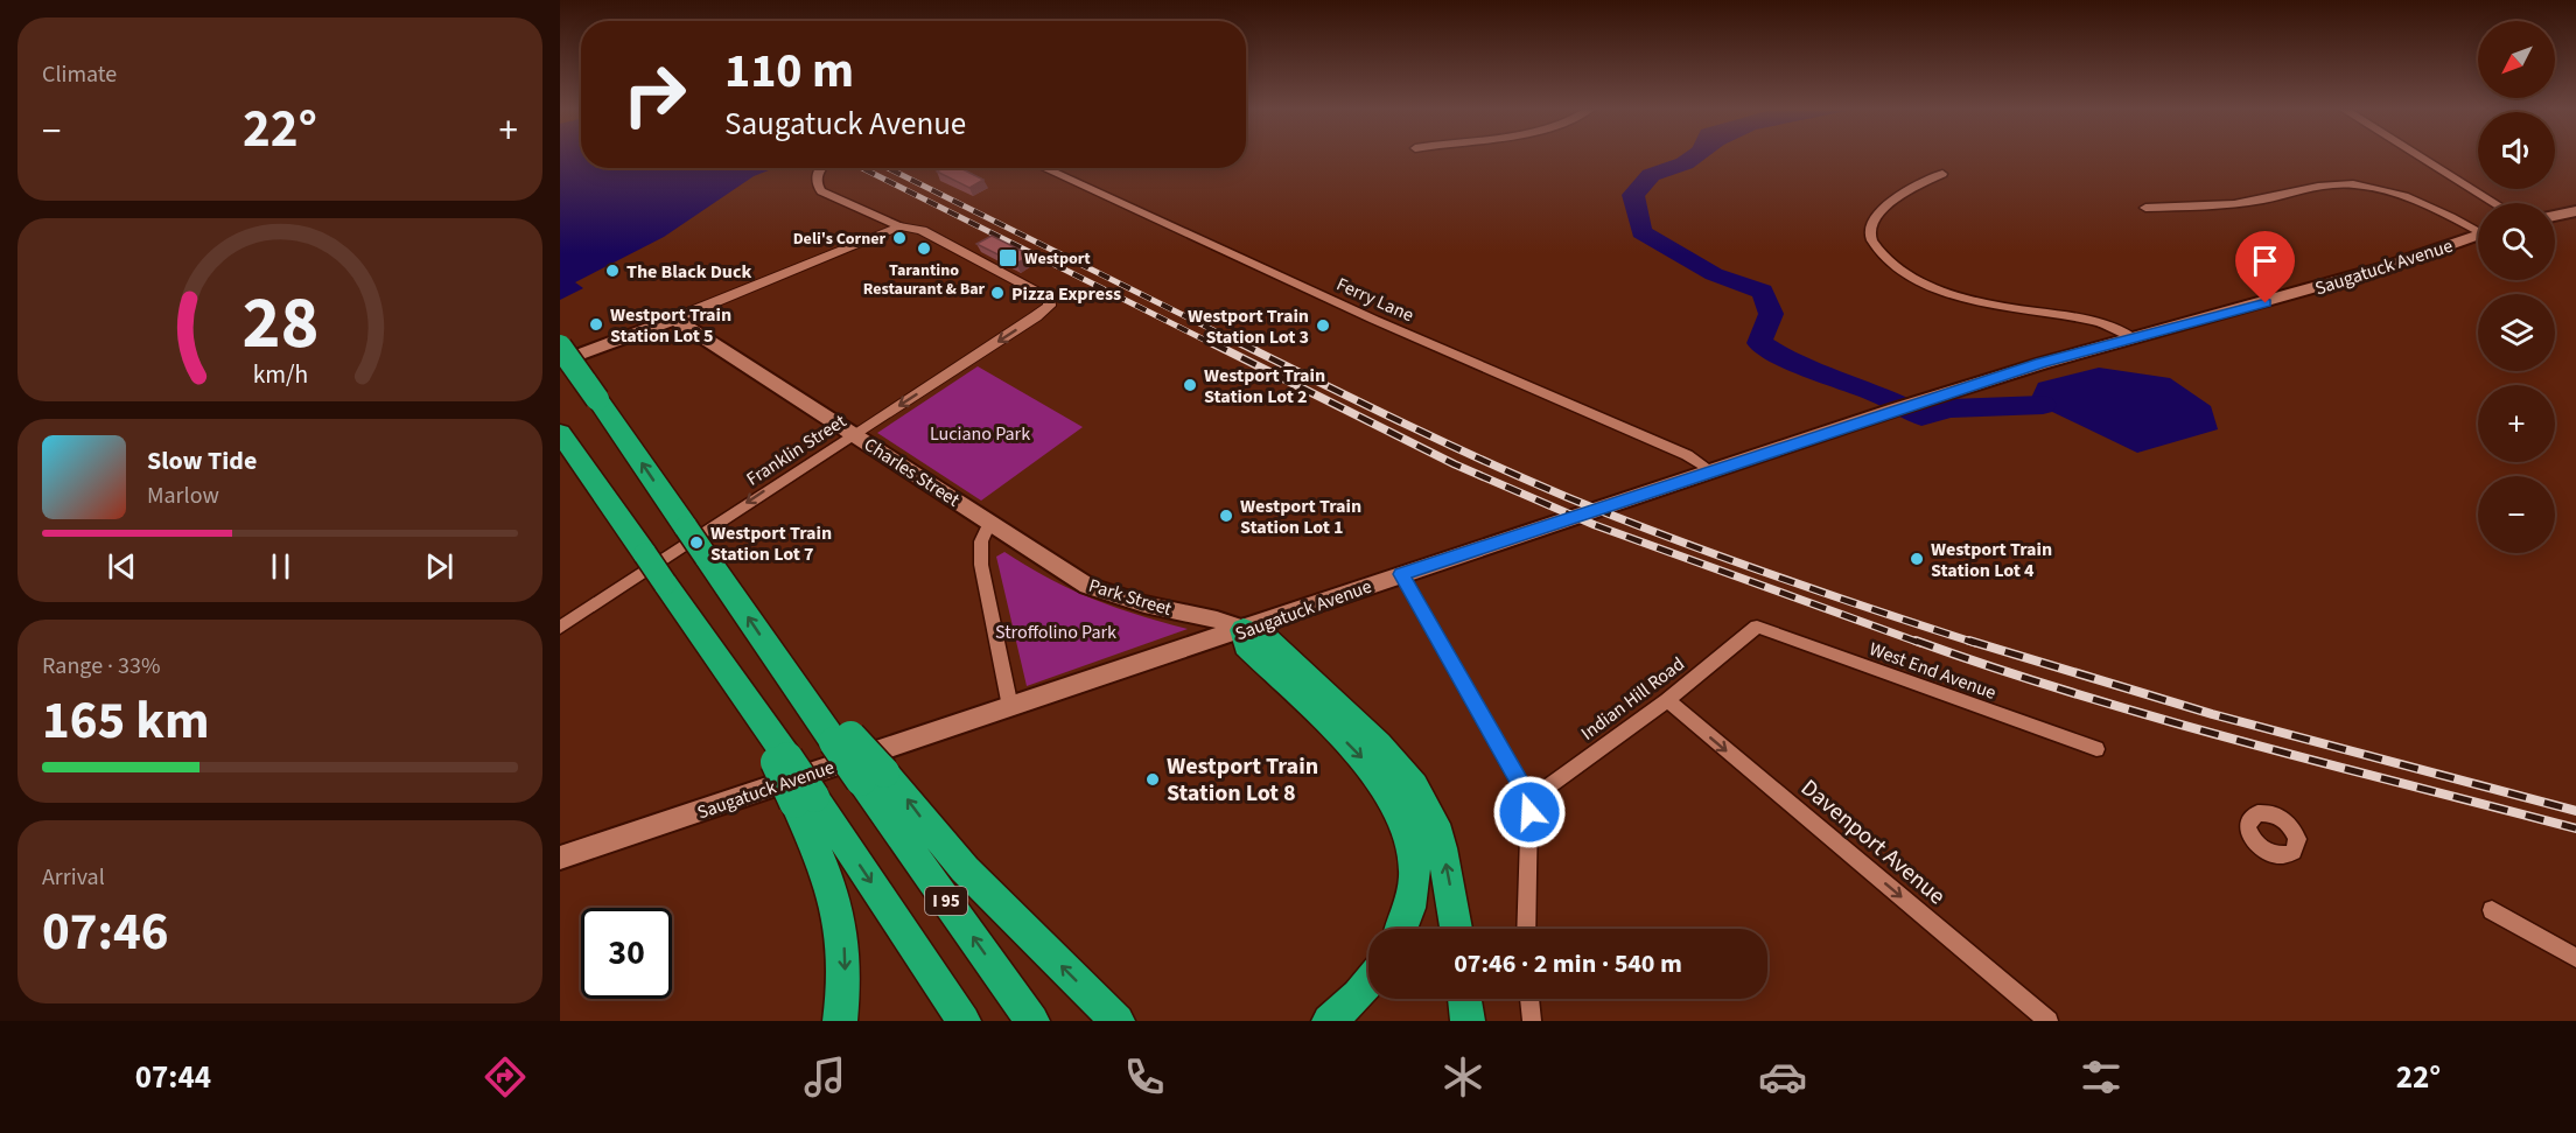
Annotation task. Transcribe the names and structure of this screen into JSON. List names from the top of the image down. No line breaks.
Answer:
{"streets":{"highway":["I 95"],"main road":["Saugatuck Avenue","Charles Street","Park Street"],"street":["Ferry Lane","Franklin Street","West End Avenue","Indian Hill Road","Davenport Avenue"]},"crossings":[["Saugatuck Avenue","Ferry Lane"],["Saugatuck Avenue","Park Street"],["Franklin Street","Charles Street"],["Charles Street","Park Street"],["West End Avenue","Indian Hill Road"],["Indian Hill Road","Davenport Avenue"]],"one_way":["Davenport Avenue"],"parks":["Luciano Park","Stroffolino Park"],"places":{"other":["Deli's Corner","Tarantino Restaurant & Bar","The Black Duck","Pizza Express","Westport Train Station Lot 5","Westport Train Station Lot 3","Westport Train Station Lot 2","Westport Train Station Lot 1","Westport Train Station Lot 7","Westport Train Station Lot 4","Westport Train Station Lot 8"],"transit":["Westport"]},"north":"bottom left","page":{"tile":["Climate",["Range · 33%","165 km"],["Arrival","07:46"]],"map_buttons":["+","−"],"turn":["110 m","Saugatuck Avenue"],"heat":["−","22°","+"],"song":["Slow Tide","Marlow"],"limit":"30","trip":"07:46 · 2 min · 540 m","tabs":["07:44","22°"],"gauge":["28","km/h"]}}
